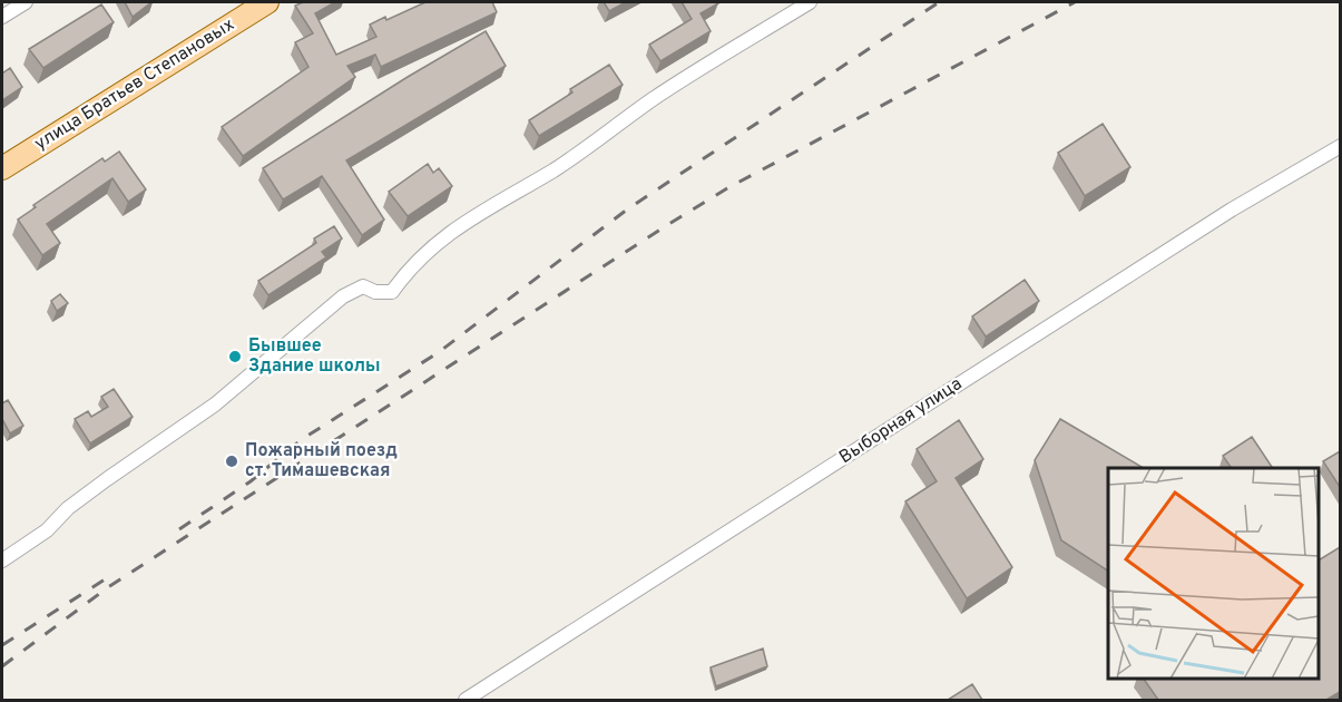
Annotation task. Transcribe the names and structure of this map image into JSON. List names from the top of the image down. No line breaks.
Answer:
{"streets":{"main road":["улица Братьев Степановых"],"street":["Выборная улица"]},"places":["Бывшее Здание школы","Пожарный поезд ст. Тимашевская"]}
